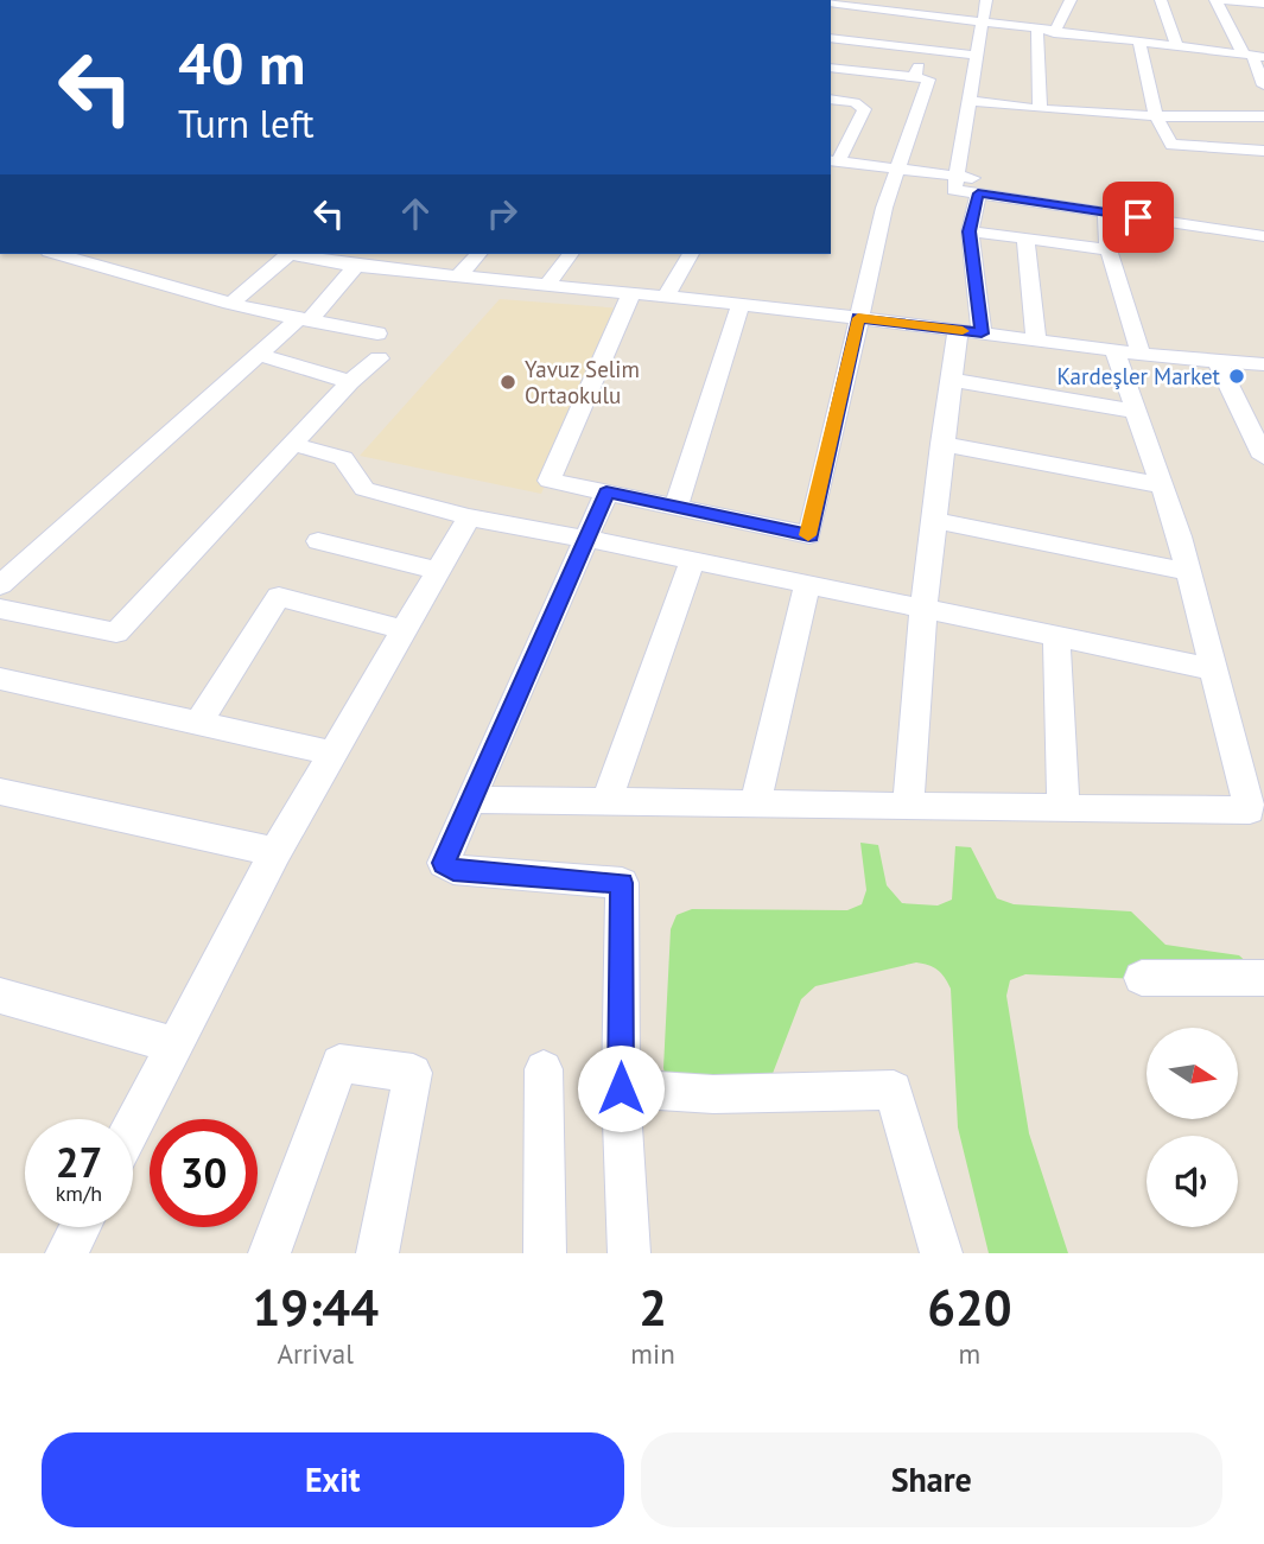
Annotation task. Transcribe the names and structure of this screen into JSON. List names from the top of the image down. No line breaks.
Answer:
{"places":["Kardeşler Market","Yavuz Selim Ortaokulu"],"north":"right","page":{"turn":["40 m","Turn left"],"speed":"27 km/h","limit":"30","eta":["19:44","Arrival","2","min","620","m"],"buttons":["Exit","Share"]}}
